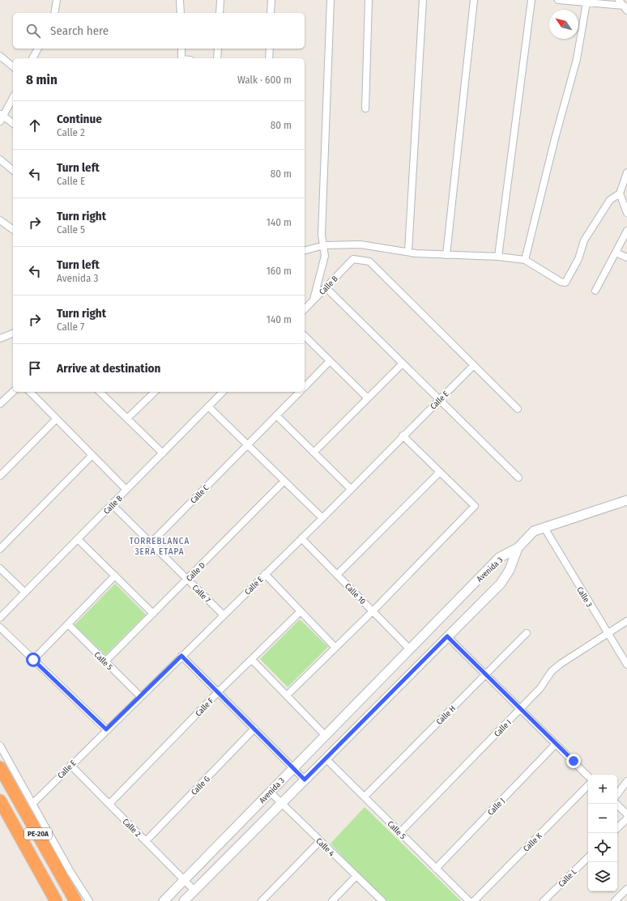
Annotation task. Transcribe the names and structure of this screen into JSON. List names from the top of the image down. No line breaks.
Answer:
{"streets":{"highway":["PE-20A"],"street":["Calle B","Calle E","Calle C","Avenida 3","Calle D","Calle 7","Calle 10","Calle 3","Calle 5","Calle F","Calle H","Calle I","Calle G","Calle J","Calle 2","Calle K","Calle 4","Calle L"]},"crossings":[["Calle B","Calle E"],["Calle B","Calle 7"],["Calle E","Calle 7"],["Calle E","Calle 10"],["Calle E","Calle 5"],["Calle E","Calle 2"],["Calle C","Calle 7"],["Avenida 3","Calle 10"],["Avenida 3","Calle 5"],["Avenida 3","Calle 2"],["Avenida 3","Calle 4"],["Calle D","Calle 7"],["Calle D","Calle 5"],["Calle 3","Calle I"],["Calle 5","Calle H"],["Calle 5","Calle I"],["Calle 5","Calle J"],["Calle F","Calle 2"],["Calle G","Calle 2"]],"districts":["TORREBLANCA 3ERA ETAPA"],"north":"top left","page":{"search":"Search here","heading":["8 min","Walk · 600 m"],"list":[["Continue","Calle 2","80 m"],["Turn left","Calle E","80 m"],["Turn right","Calle 5","140 m"],["Turn left","Avenida 3","160 m"],["Turn right","Calle 7","140 m"],"Arrive at destination"],"map_buttons":["+","−"]}}
